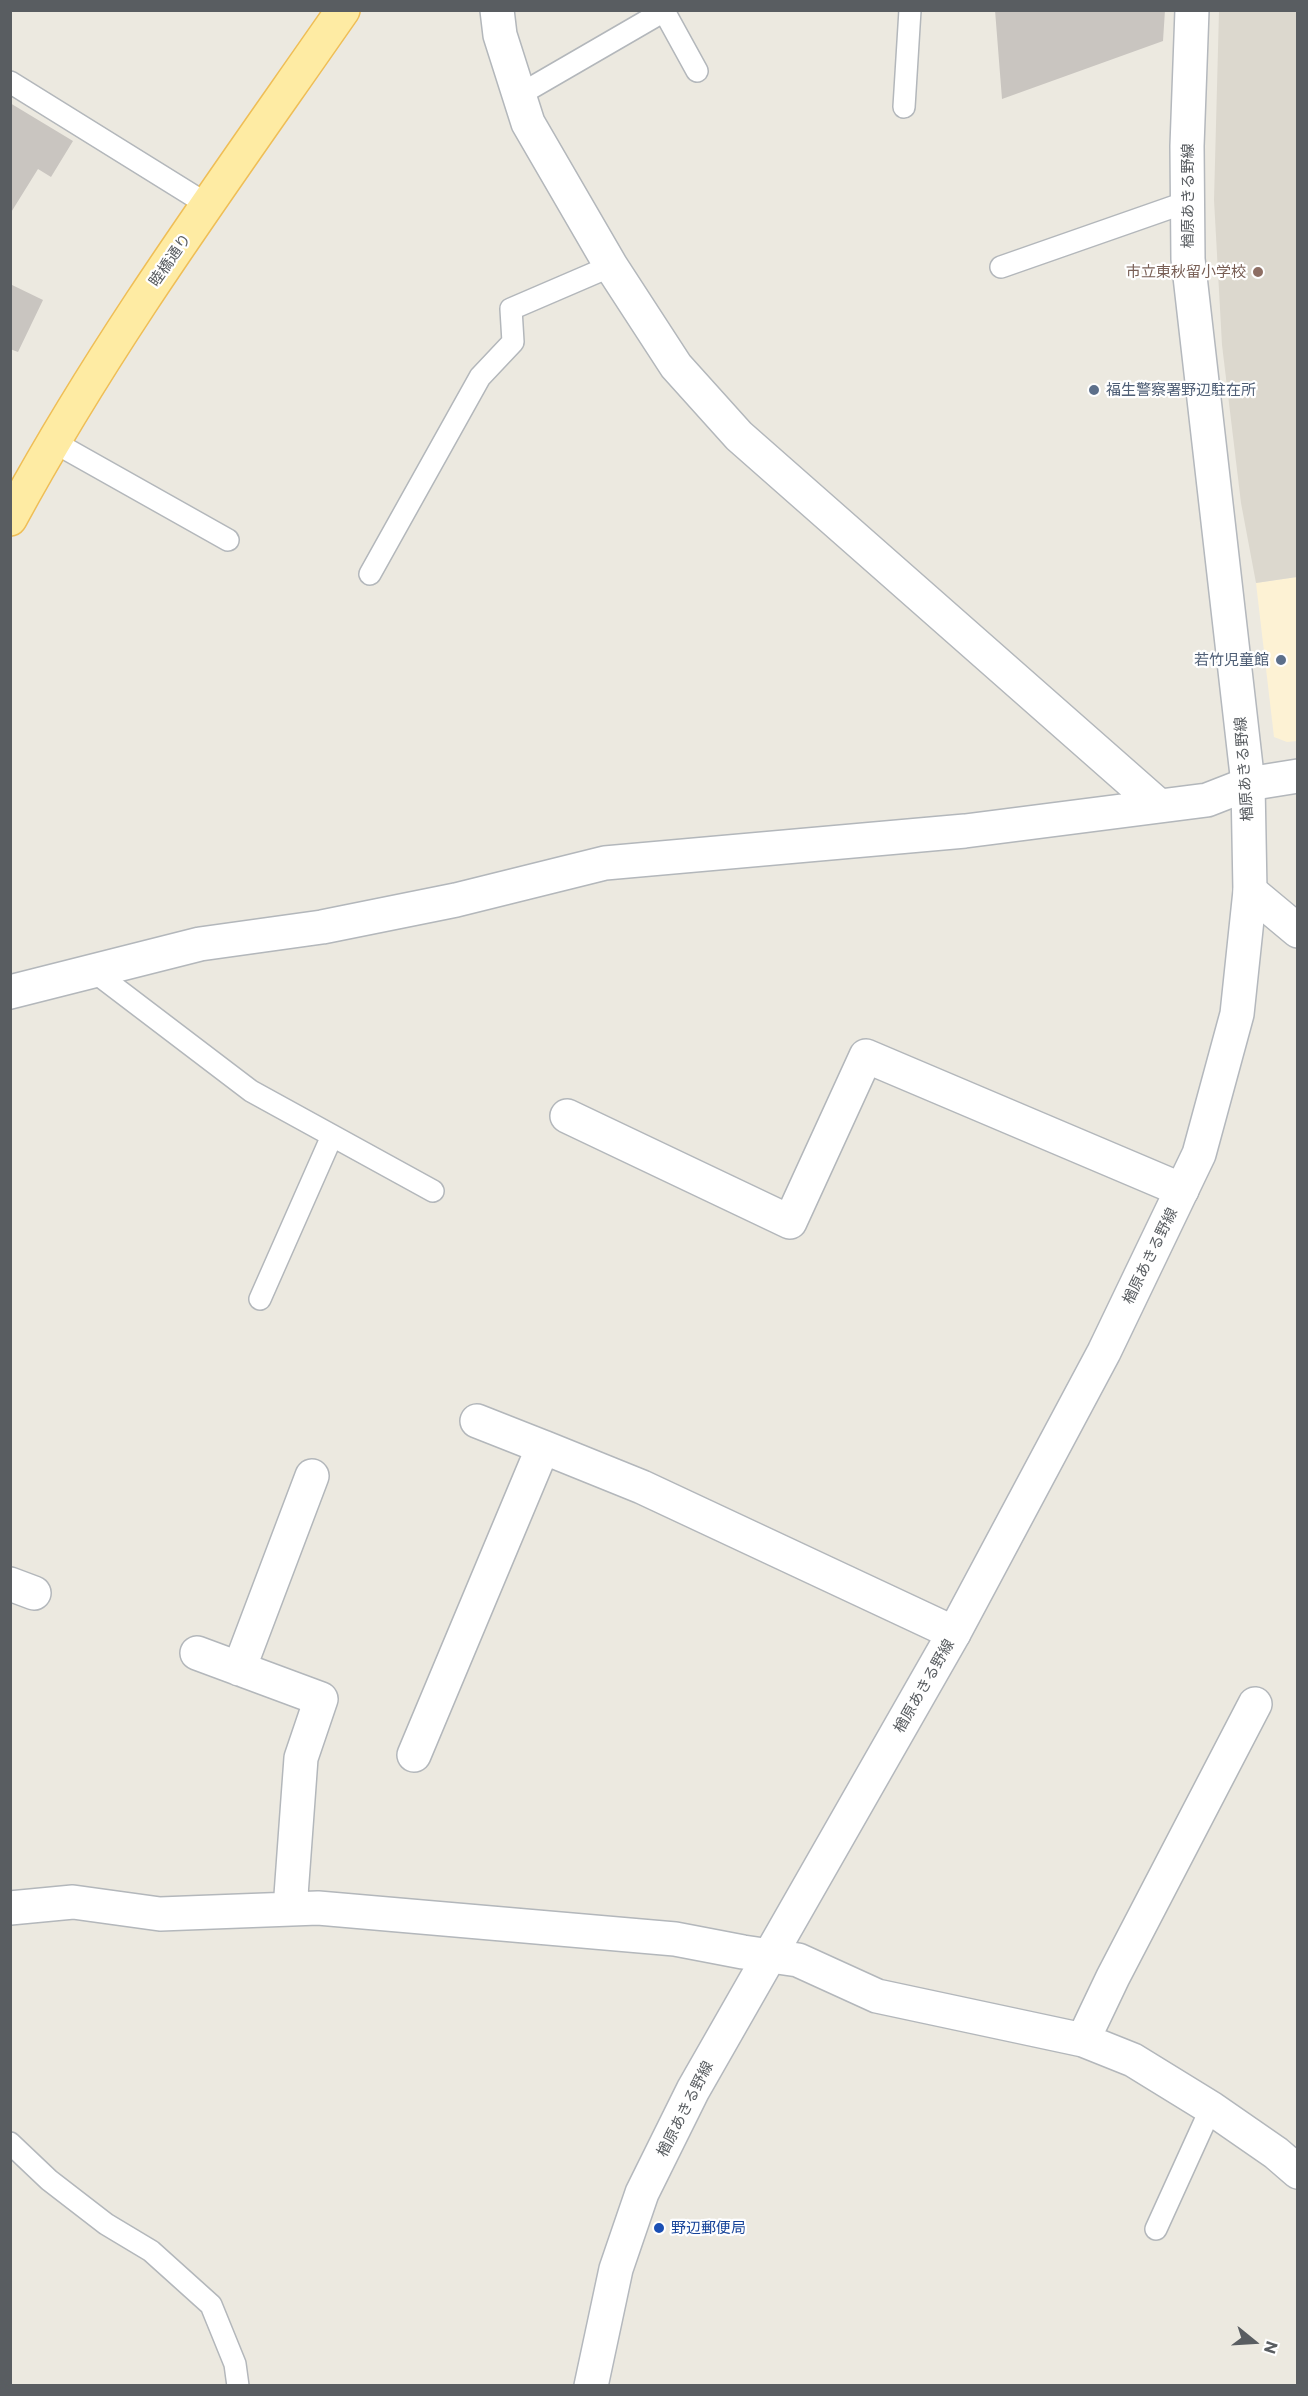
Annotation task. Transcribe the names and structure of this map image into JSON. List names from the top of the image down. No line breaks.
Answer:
{"streets":{"main road":["睦橋通り"],"street":["楢原あきる野線"]},"places":["市立東秋留小学校","福生警察署野辺駐在所","若竹児童館","野辺郵便局"],"north":"right"}
